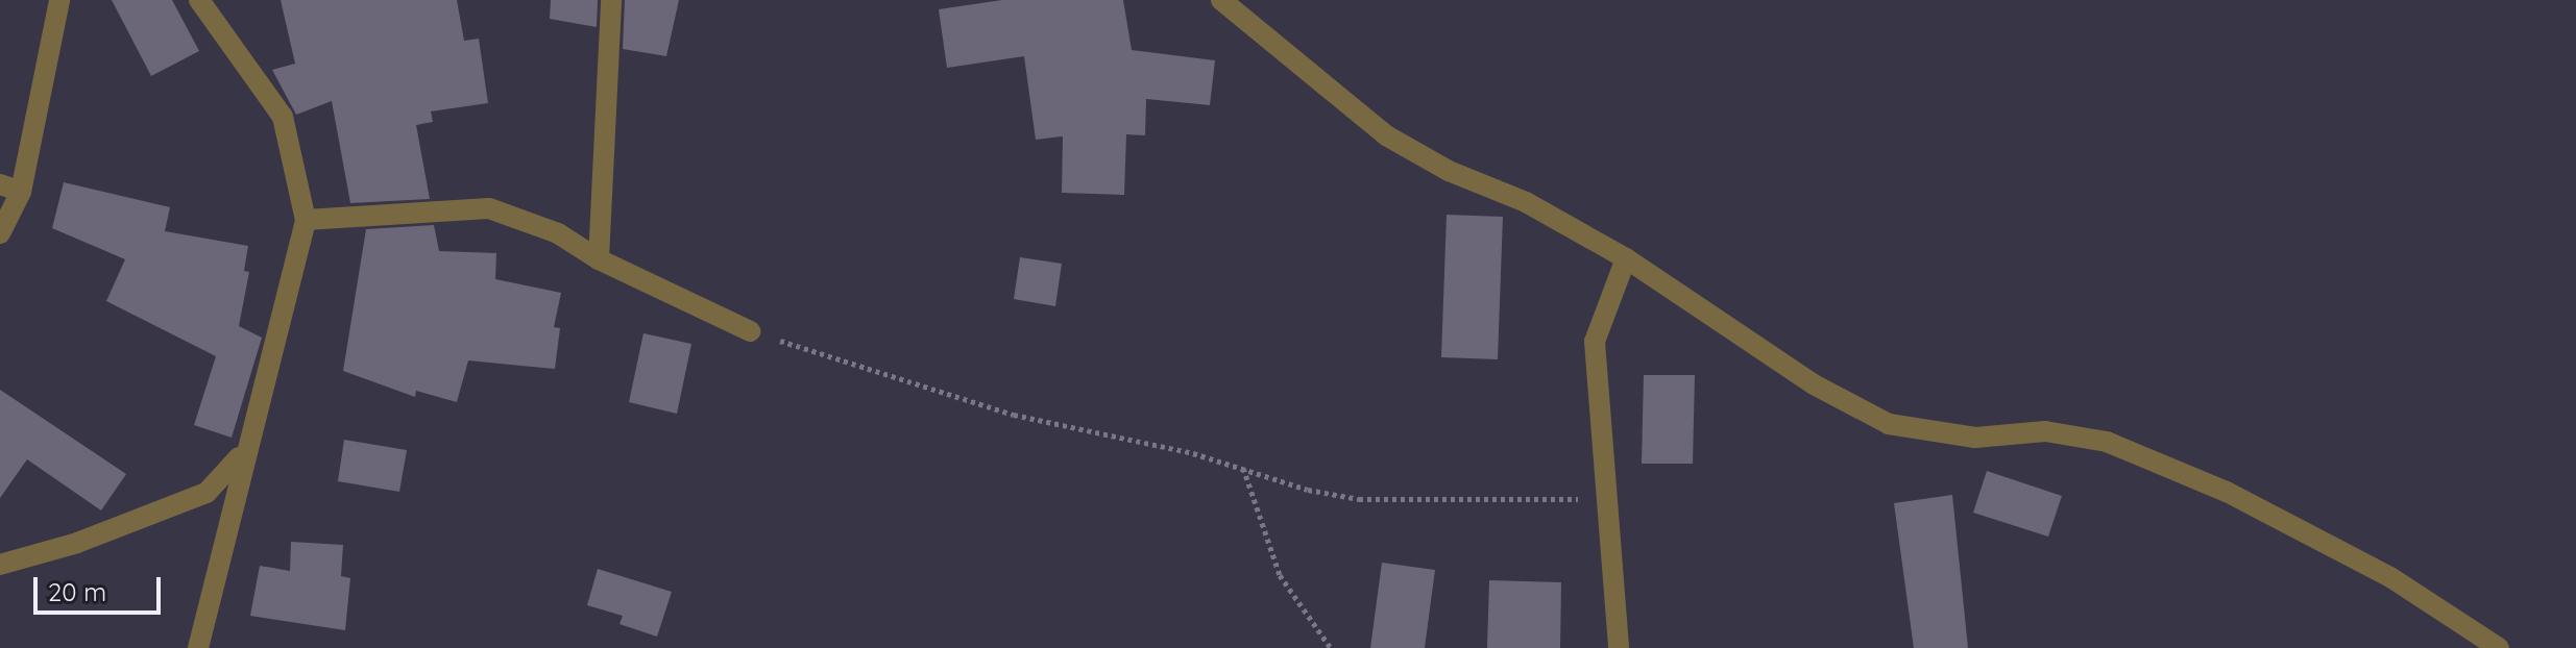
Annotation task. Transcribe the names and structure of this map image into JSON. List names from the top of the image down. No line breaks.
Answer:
{"scale_bar":"20 m"}
